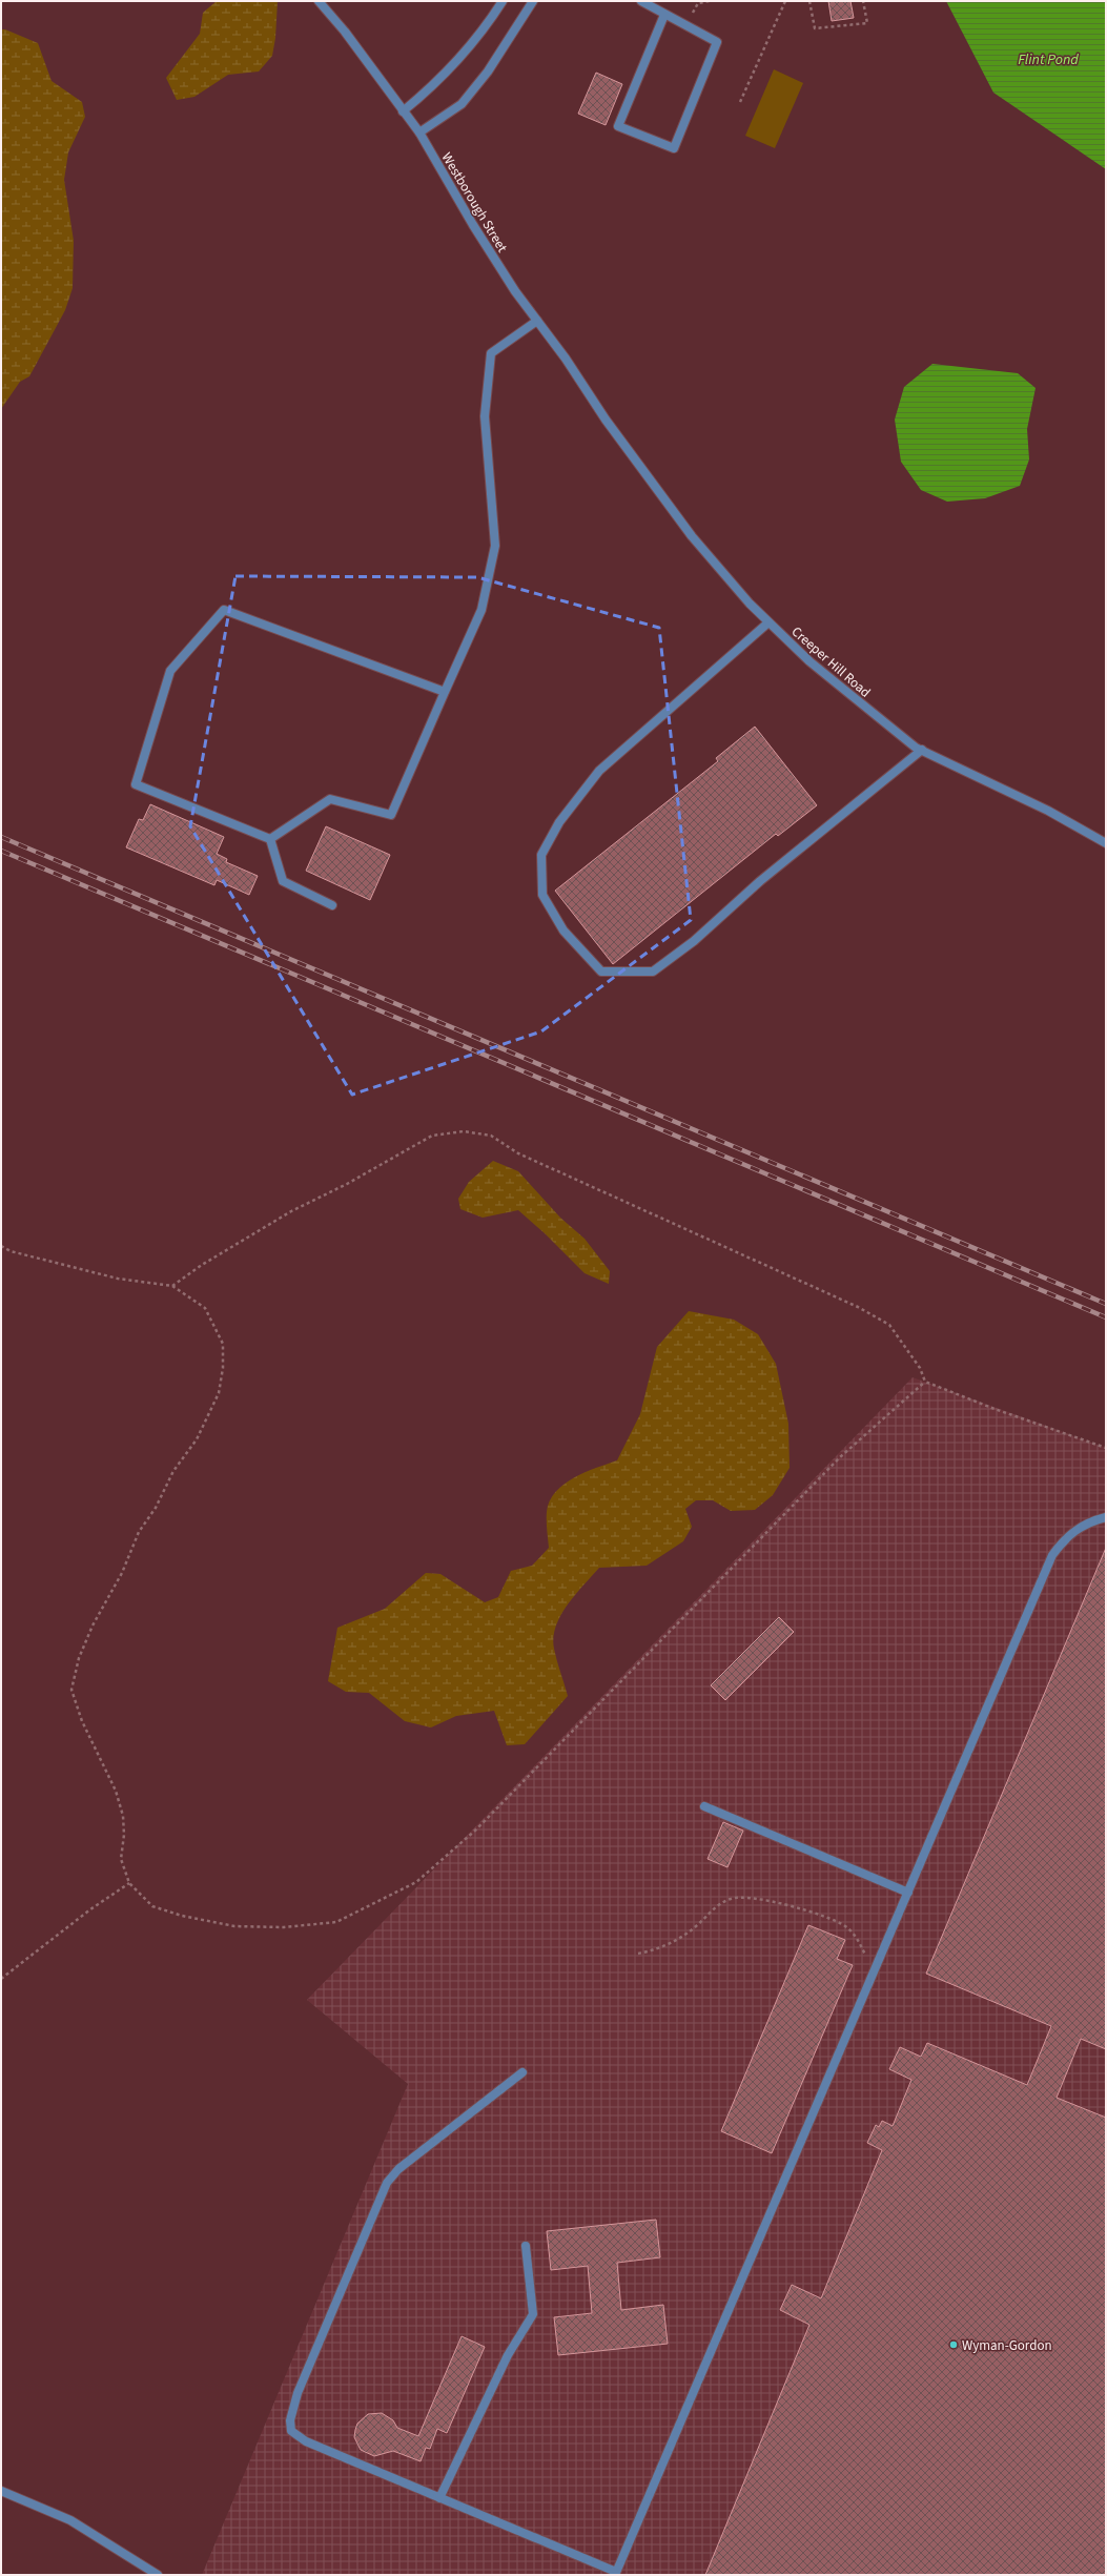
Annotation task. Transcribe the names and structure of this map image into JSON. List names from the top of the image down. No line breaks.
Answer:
{"streets":{"street":["Westborough Street","Creeper Hill Road"]},"crossings":[["Westborough Street","Creeper Hill Road"]],"water":["Flint Pond"],"places":["Wyman-Gordon"]}
